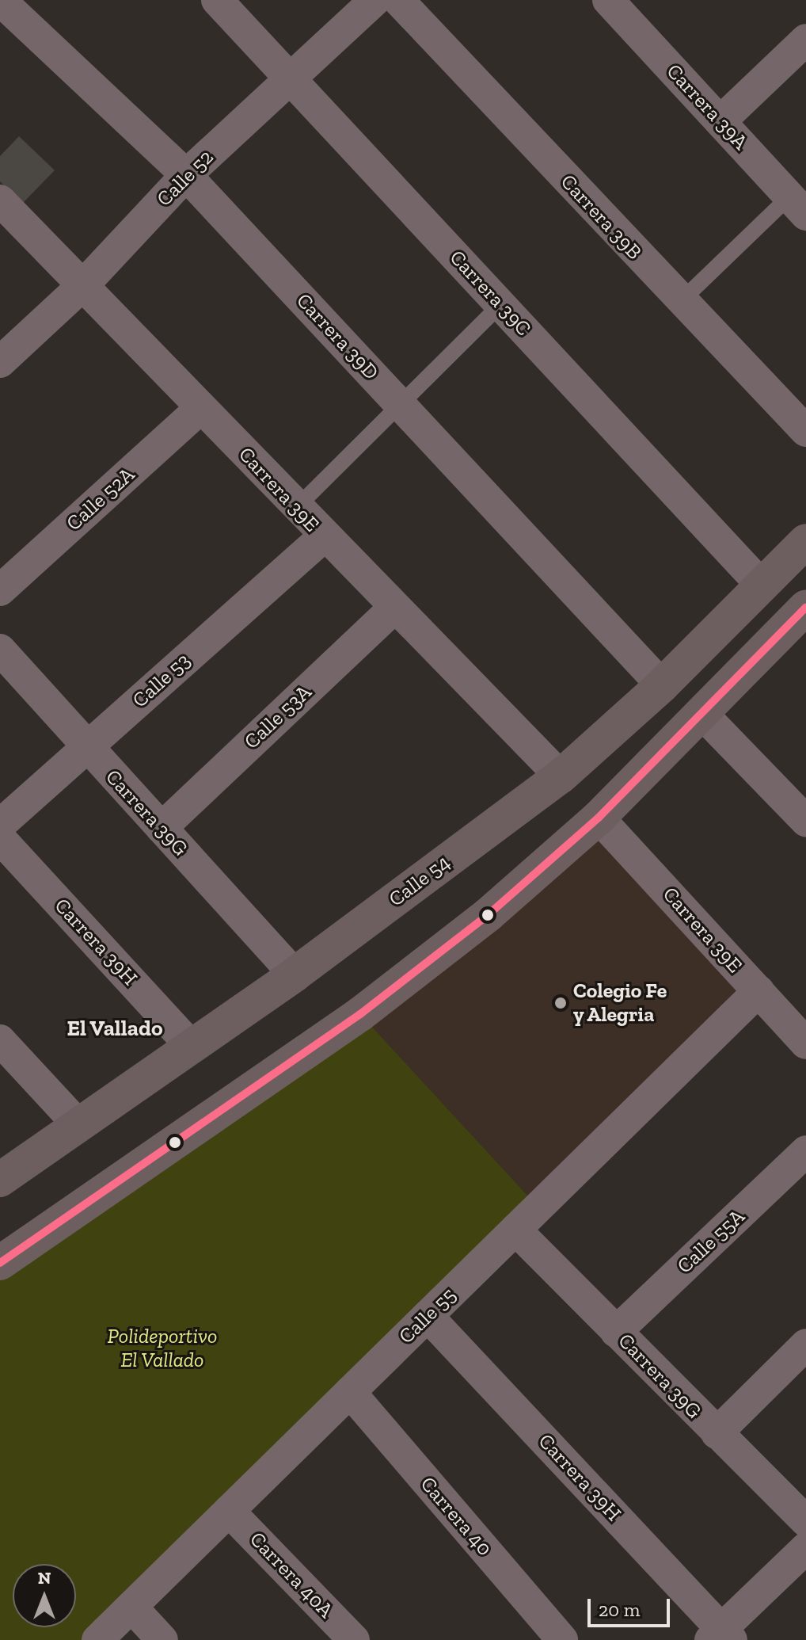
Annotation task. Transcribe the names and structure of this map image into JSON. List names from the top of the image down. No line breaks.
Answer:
{"streets":{"main road":["Calle 54"],"street":["Carrera 39A","Calle 52","Carrera 39B","Carrera 39C","Carrera 39D","Carrera 39E","Calle 52A","Calle 53","Calle 53A","Carrera 39G","Carrera 39H","Calle 55A","Calle 55","Carrera 40","Carrera 40A"]},"crossings":[["Calle 52","Carrera 39C"],["Calle 52","Carrera 39D"],["Calle 52","Carrera 39E"],["Carrera 39C","Calle 54"],["Carrera 39D","Calle 54"],["Carrera 39E","Calle 52A"],["Carrera 39E","Calle 53"],["Carrera 39E","Calle 53A"],["Carrera 39E","Calle 54"],["Carrera 39E","Calle 55"],["Calle 53","Carrera 39G"],["Calle 53A","Carrera 39G"],["Carrera 39G","Calle 54"],["Carrera 39G","Calle 55A"],["Carrera 39G","Calle 55"],["Calle 54","Carrera 39H"],["Carrera 39H","Calle 55"],["Calle 55","Carrera 40"],["Calle 55","Carrera 40A"]],"districts":["El Vallado"],"parks":["Polideportivo El Vallado"],"places":["Colegio Fe y Alegria"],"scale_bar":"20 m","north":"top"}
